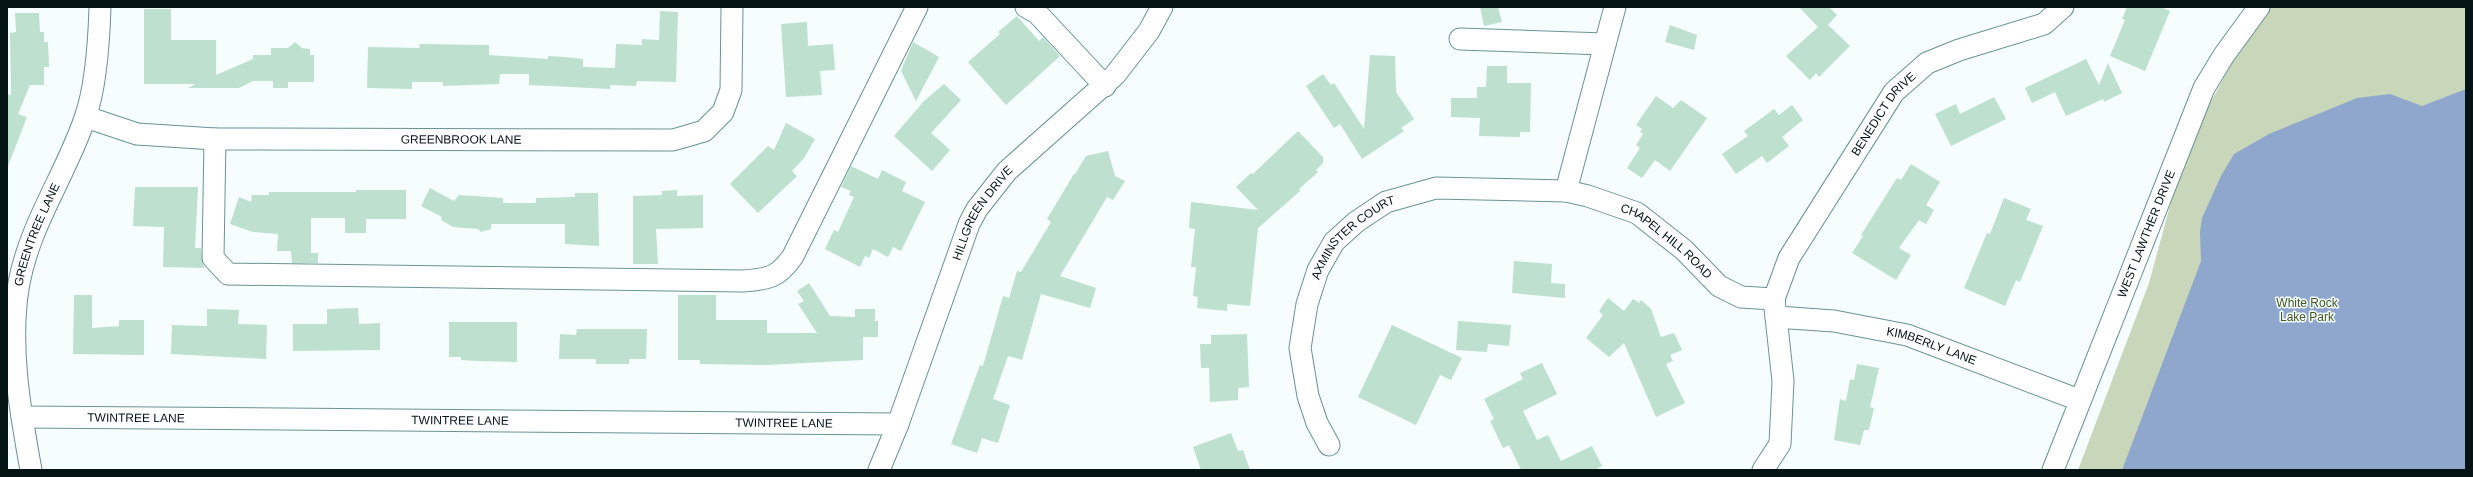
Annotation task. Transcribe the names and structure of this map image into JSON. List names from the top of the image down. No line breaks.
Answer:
{"streets":{"street":["BENEDICT DRIVE","GREENBROOK LANE","HILLGREEN DRIVE","WEST LAWTHER DRIVE","GREENTREE LANE","AXMINSTER COURT","CHAPEL HILL ROAD","KIMBERLY LANE","TWINTREE LANE"]},"crossings":[["BENEDICT DRIVE","CHAPEL HILL ROAD"],["BENEDICT DRIVE","KIMBERLY LANE"],["GREENBROOK LANE","GREENTREE LANE"],["HILLGREEN DRIVE","TWINTREE LANE"],["WEST LAWTHER DRIVE","KIMBERLY LANE"],["GREENTREE LANE","TWINTREE LANE"],["AXMINSTER COURT","CHAPEL HILL ROAD"],["CHAPEL HILL ROAD","KIMBERLY LANE"]],"parks":["White Rock Lake Park"]}
